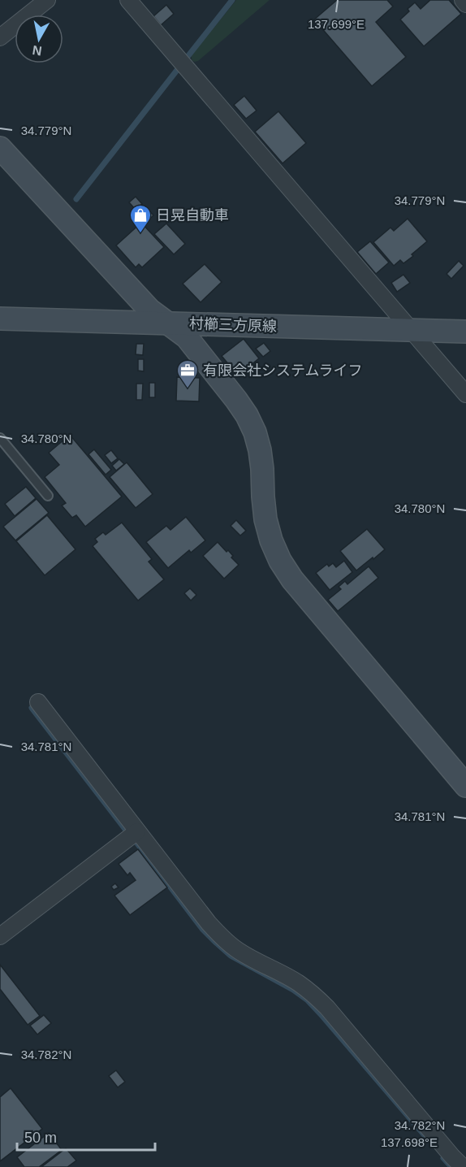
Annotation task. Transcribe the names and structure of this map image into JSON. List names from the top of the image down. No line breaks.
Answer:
{"streets":{"street":["村櫛三方原線"]},"places":{"shop":["日晃自動車"],"office":["有限会社システムライフ"]},"scale_bar":"50 m","north":"bottom","coordinates":["137.699°E","34.779°N","34.780°N","34.781°N","34.782°N","137.698°E"]}
